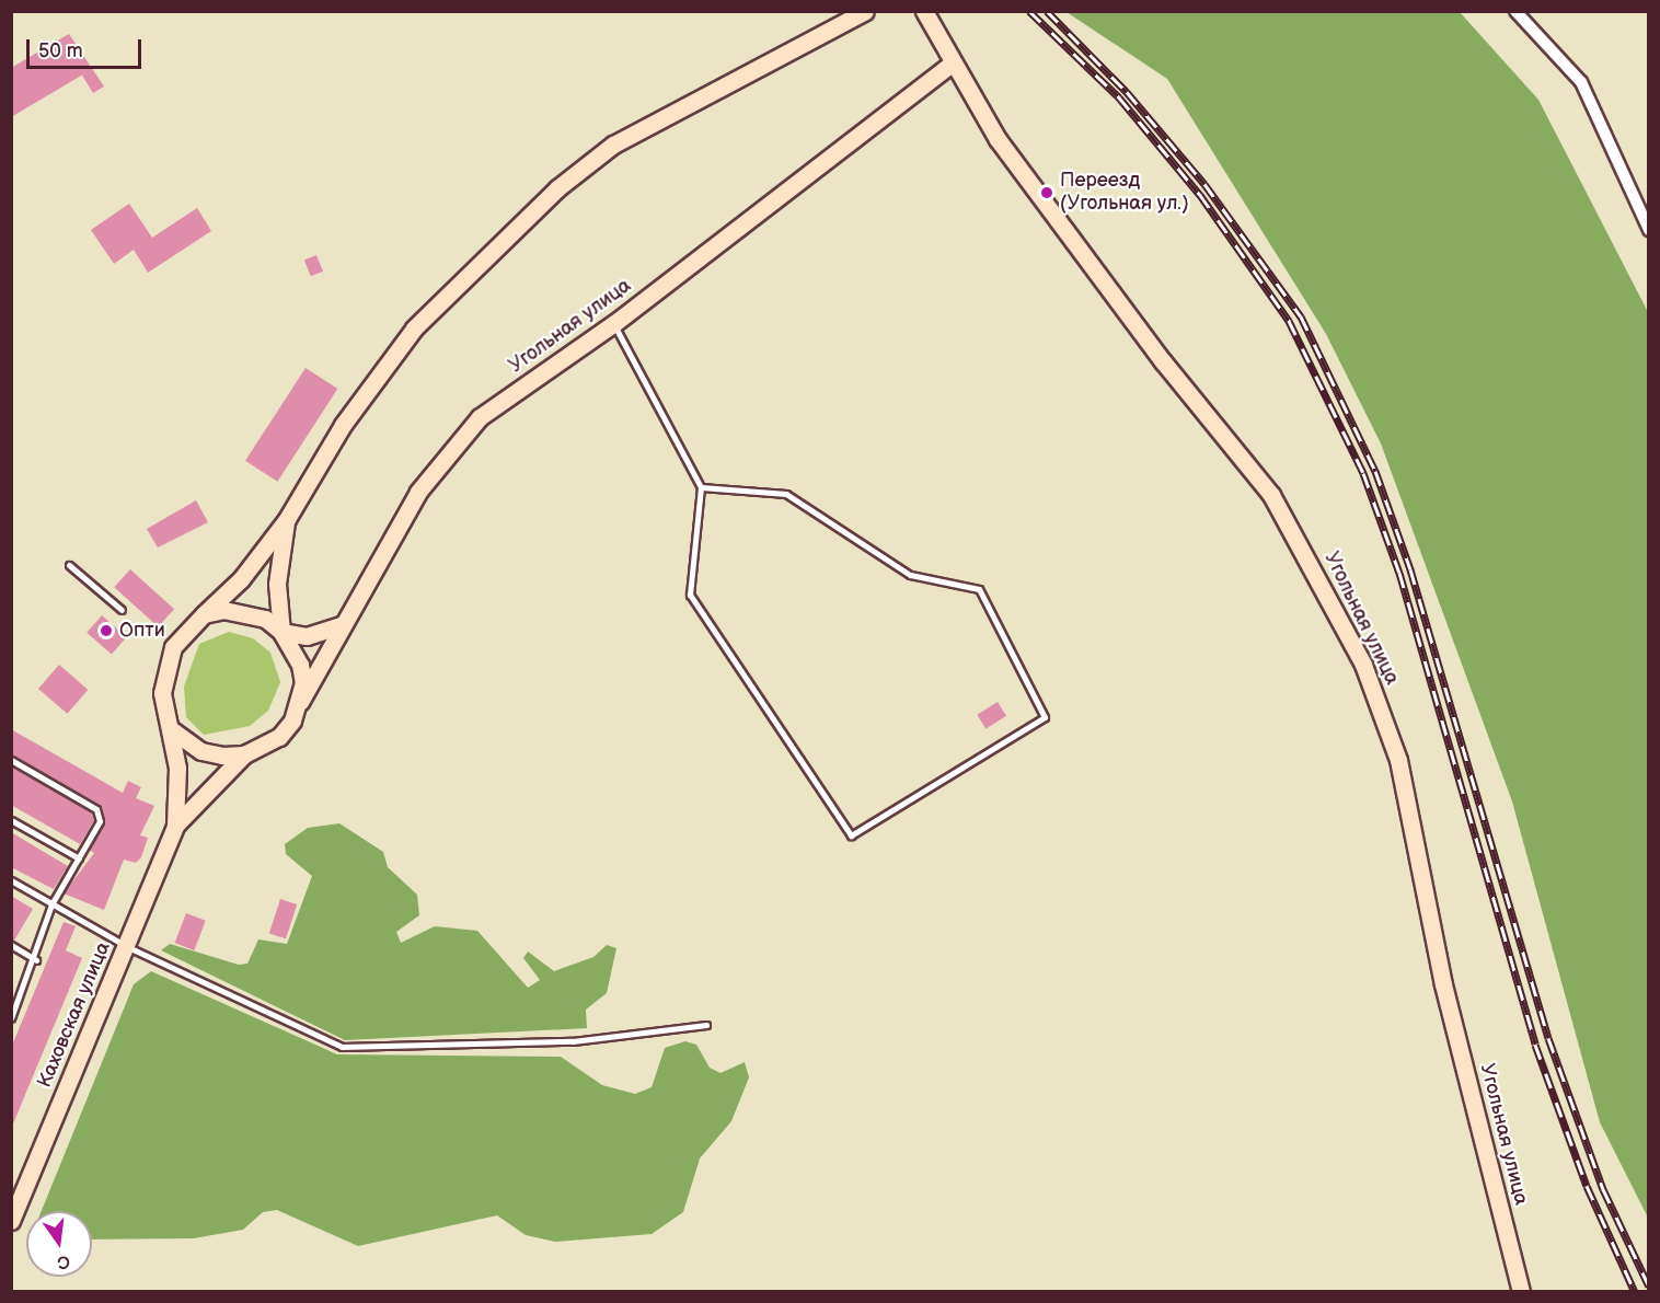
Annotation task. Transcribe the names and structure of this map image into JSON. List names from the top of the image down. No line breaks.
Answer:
{"streets":{"main road":["Угольная улица","Каховская улица"]},"places":["Переезд (Угольная ул.)","Опти"],"scale_bar":"50 m","north":"bottom"}
